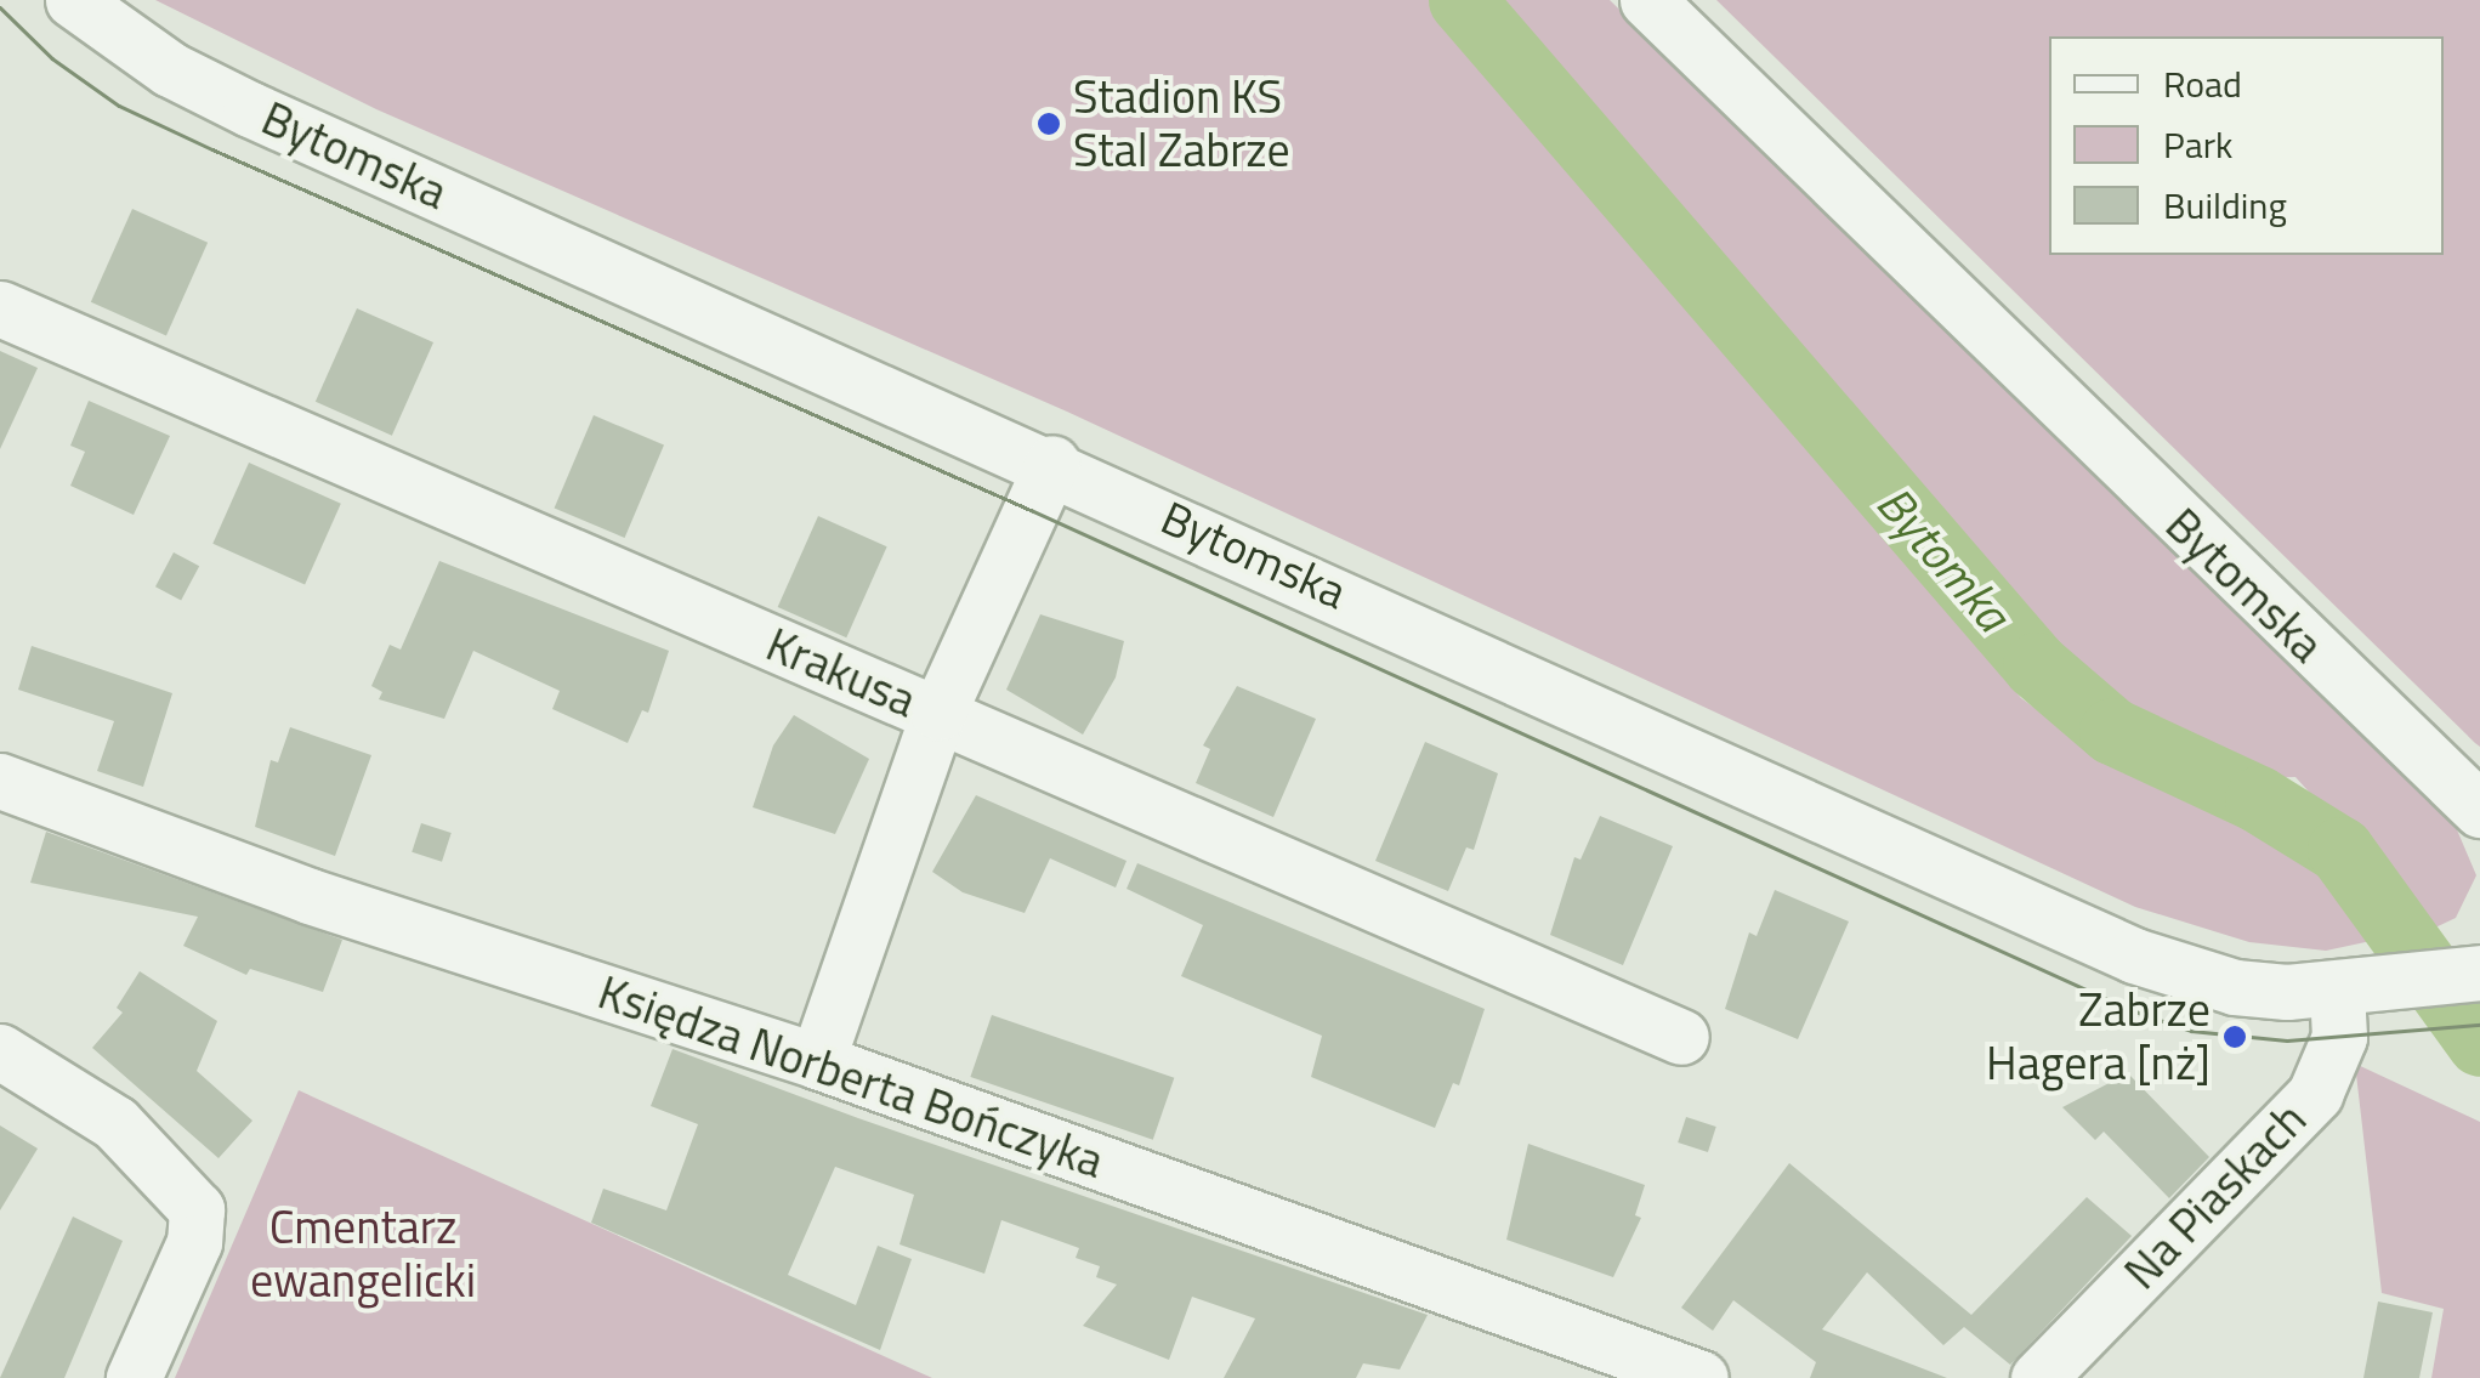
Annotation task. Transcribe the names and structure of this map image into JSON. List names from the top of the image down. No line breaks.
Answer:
{"streets":{"street":["Bytomska","Krakusa","Księdza Norberta Bończyka","Na Piaskach"]},"crossings":[["Bytomska","Na Piaskach"]],"water":["Bytomka"],"parks":["Cmentarz ewangelicki"],"places":["Stadion KS Stal Zabrze","Zabrze Hagera [nż]"],"legend":["Road","Park","Building"]}
